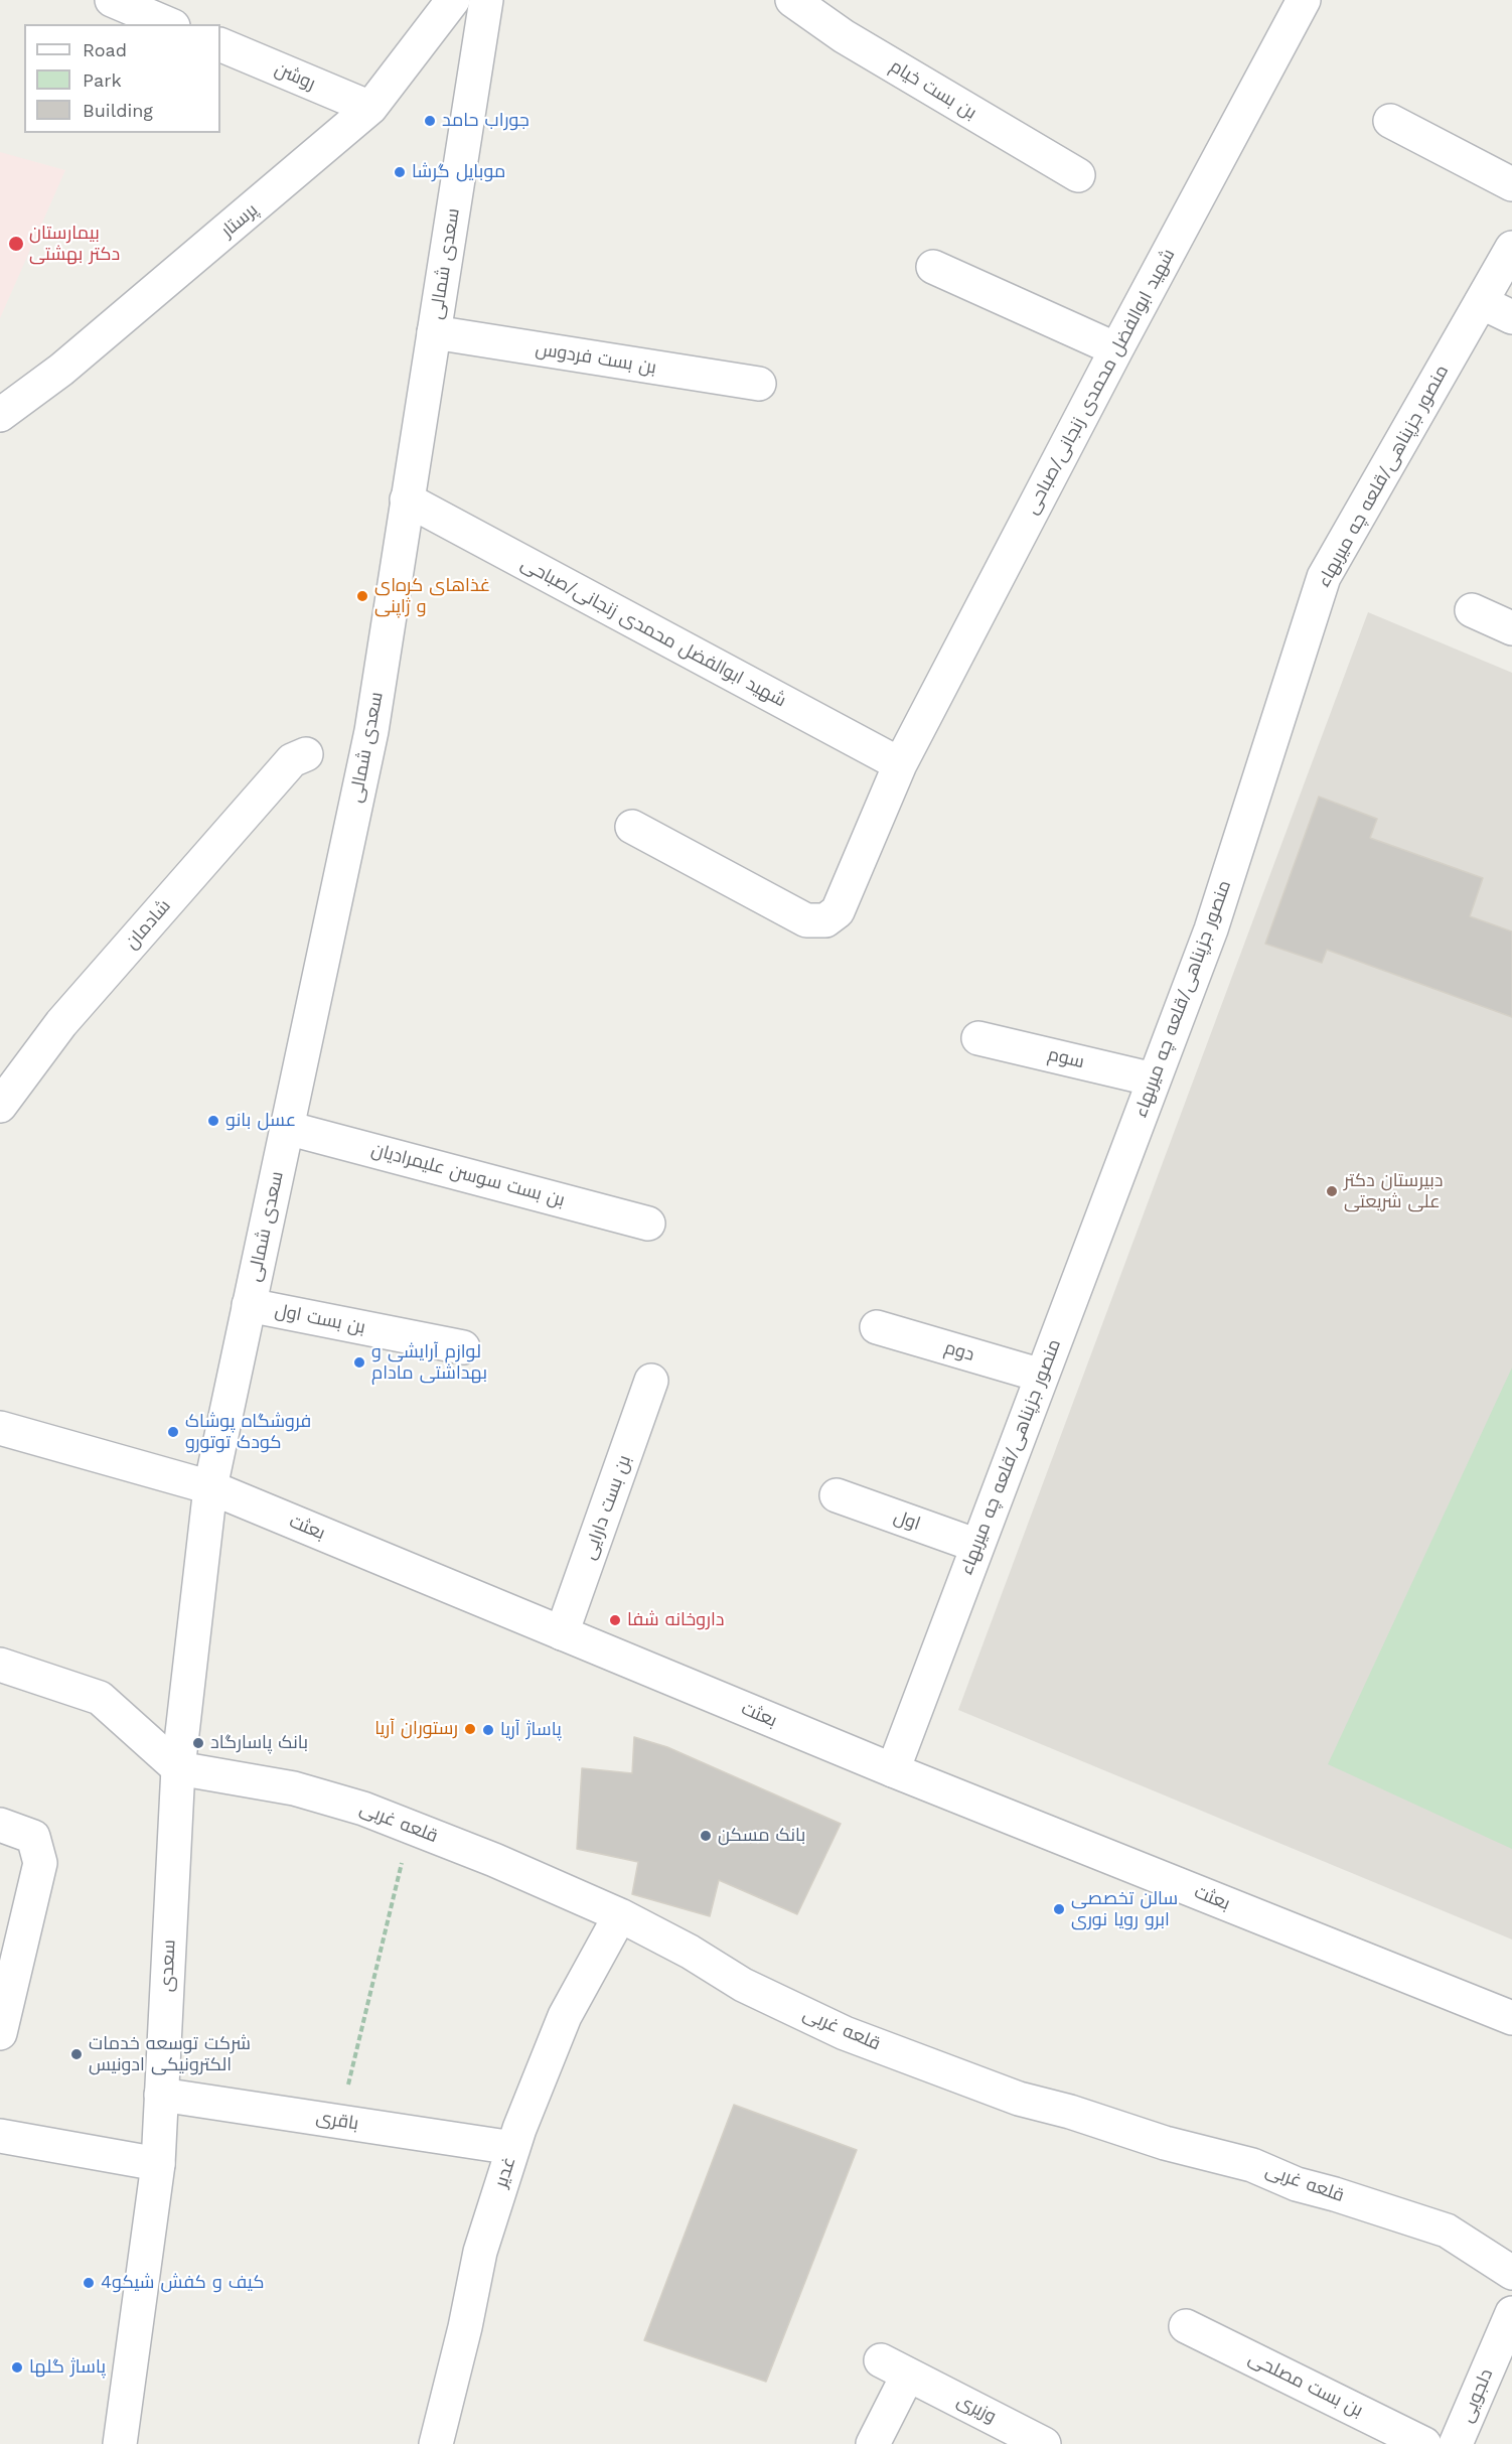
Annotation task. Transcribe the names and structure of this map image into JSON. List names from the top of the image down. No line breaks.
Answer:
{"streets":{"street":["روشن","بن بست خیام","پرستار","سعدی شمالی","بن بست فردوس","شهید ابوالفضل محمدی زنجانی/صباحی","منصور جزپناهی/قلعه چه میربهاء","شادمان","سوم","بن بست سوسن علیمرادیان","بن بست اول","دوم","بن بست دارایی","اول","بعثت","قلعه غربی","سعدی","باقری","غدیر","بن بست مصلحی","دلجویی","وزیری"]},"crossings":[["روشن","پرستار"],["سعدی شمالی","بن بست فردوس"],["سعدی شمالی","شهید ابوالفضل محمدی زنجانی/صباحی"],["سعدی شمالی","بن بست سوسن علیمرادیان"],["سعدی شمالی","بن بست اول"],["سعدی شمالی","بعثت"],["سعدی شمالی","سعدی"],["منصور جزپناهی/قلعه چه میربهاء","سوم"],["منصور جزپناهی/قلعه چه میربهاء","دوم"],["منصور جزپناهی/قلعه چه میربهاء","اول"],["منصور جزپناهی/قلعه چه میربهاء","بعثت"],["بن بست دارایی","بعثت"],["بعثت","سعدی"],["قلعه غربی","سعدی"],["قلعه غربی","غدیر"],["سعدی","باقری"],["باقری","غدیر"]],"places":["جوراب حامد","موبایل گرشا","بیمارستان دکتر بهشتی","غذاهای کره‌ای و ژاپنی","عسل بانو","دبیرستان دکتر علی شریعتی","لوازم آرایشی و بهداشتی مادام","فروشگاه پوشاک کودک توتورو","داروخانه شفا","رستوران آریا","پاساژ آریا","بانک پاسارگاد","بانک مسکن","سالن تخصصی ابرو رویا نوری","شرکت توسعه خدمات الکترونیکی ادونیس","کیف و کفش شیکو4","پاساژ گلها"],"legend":["Road","Park","Building"]}
